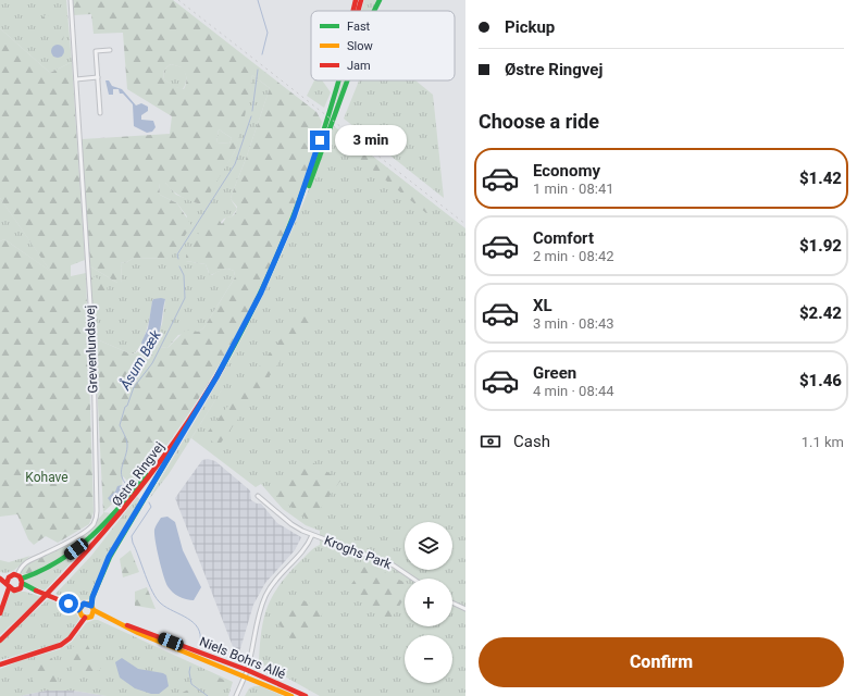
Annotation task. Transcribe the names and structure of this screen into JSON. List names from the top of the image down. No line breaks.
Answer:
{"streets":{"main road":["Østre Ringvej","Niels Bohrs Allé"],"street":["Grevenlundsvej","Kroghs Park"]},"crossings":[["Kroghs Park","Niels Bohrs Allé"]],"water":["Åsum Bæk"],"parks":["Kohave"],"legend":["Fast","Slow","Jam"],"page":{"banner":["Pickup","Østre Ringvej"],"heading":"Choose a ride","bubble":"3 min","list":[{"name":"Economy","note":"1 min · 08:41","value":"$1.42"},{"name":"Comfort","note":"2 min · 08:42","value":"$1.92"},{"name":"XL","note":"3 min · 08:43","value":"$2.42"},{"name":"Green","note":"4 min · 08:44","value":"$1.46"}],"pay":["Cash","1.1 km"],"map_buttons":["+","−"],"buttons":"Confirm"}}
